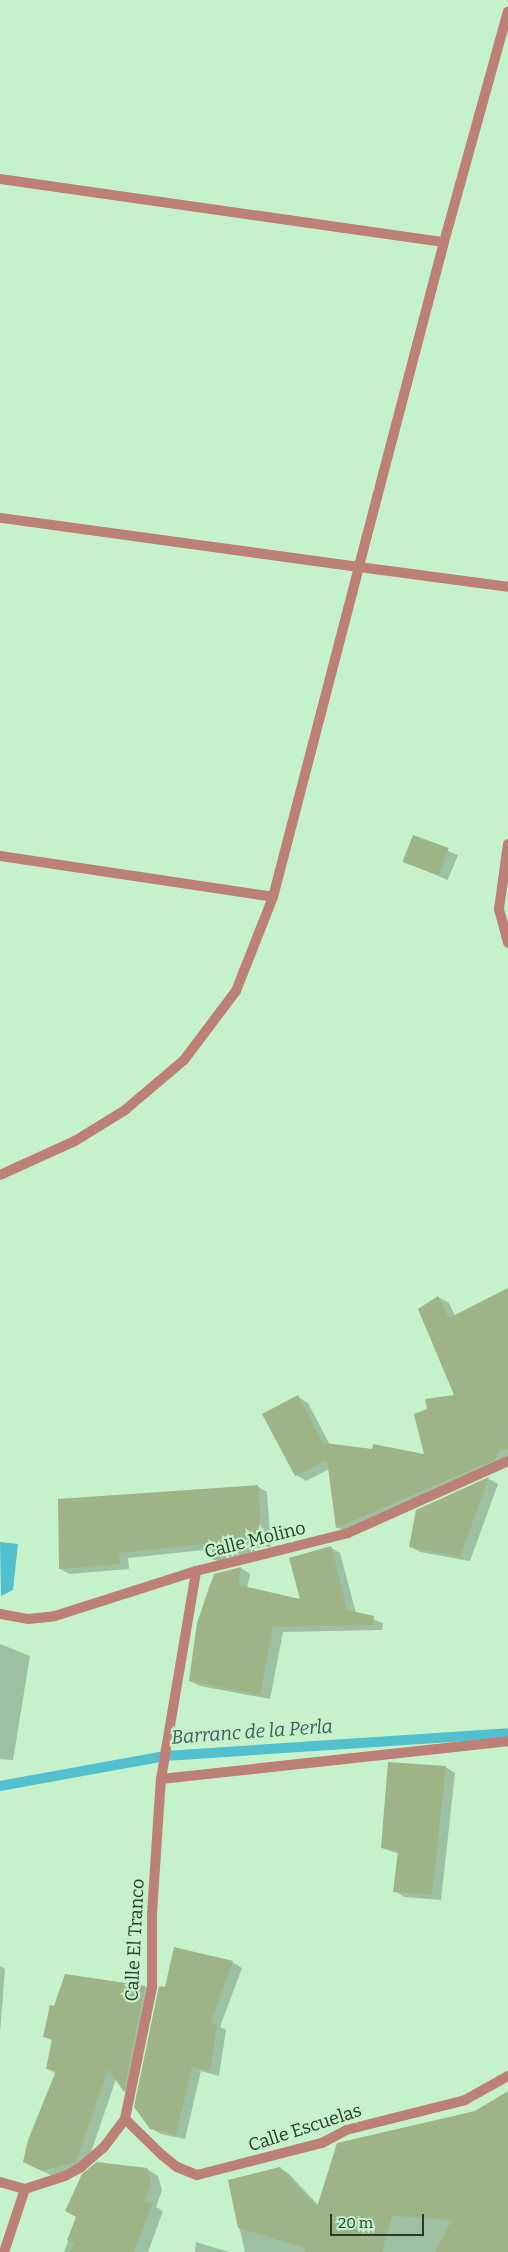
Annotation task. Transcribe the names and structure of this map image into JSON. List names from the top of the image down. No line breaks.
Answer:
{"streets":{"street":["Calle Molino","Calle El Tranco","Calle Escuelas"]},"crossings":[["Calle Molino","Calle El Tranco"],["Calle El Tranco","Calle Escuelas"]],"water":["Barranc de la Perla"],"scale_bar":"20 m"}
